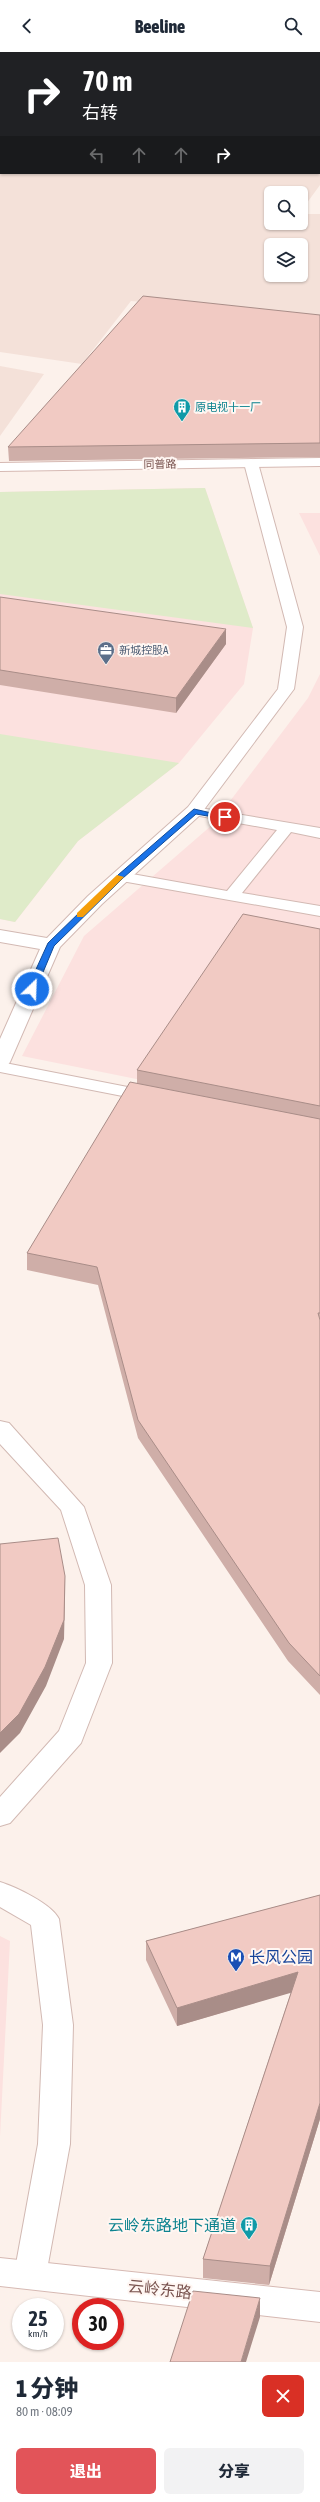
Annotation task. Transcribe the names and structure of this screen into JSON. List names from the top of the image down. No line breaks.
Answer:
{"streets":{"street":["同普路","云岭东路"]},"places":{"building":["原电视十一厂","云岭东路地下通道"],"office":["新城控股A"],"metro station":["长风公园"]},"page":{"header":"Beeline","turn":["70 m","右转"],"speed":"25 km/h","limit":"30","heading":["1 分钟","80 m · 08:09"],"buttons":["退出","分享"]}}
